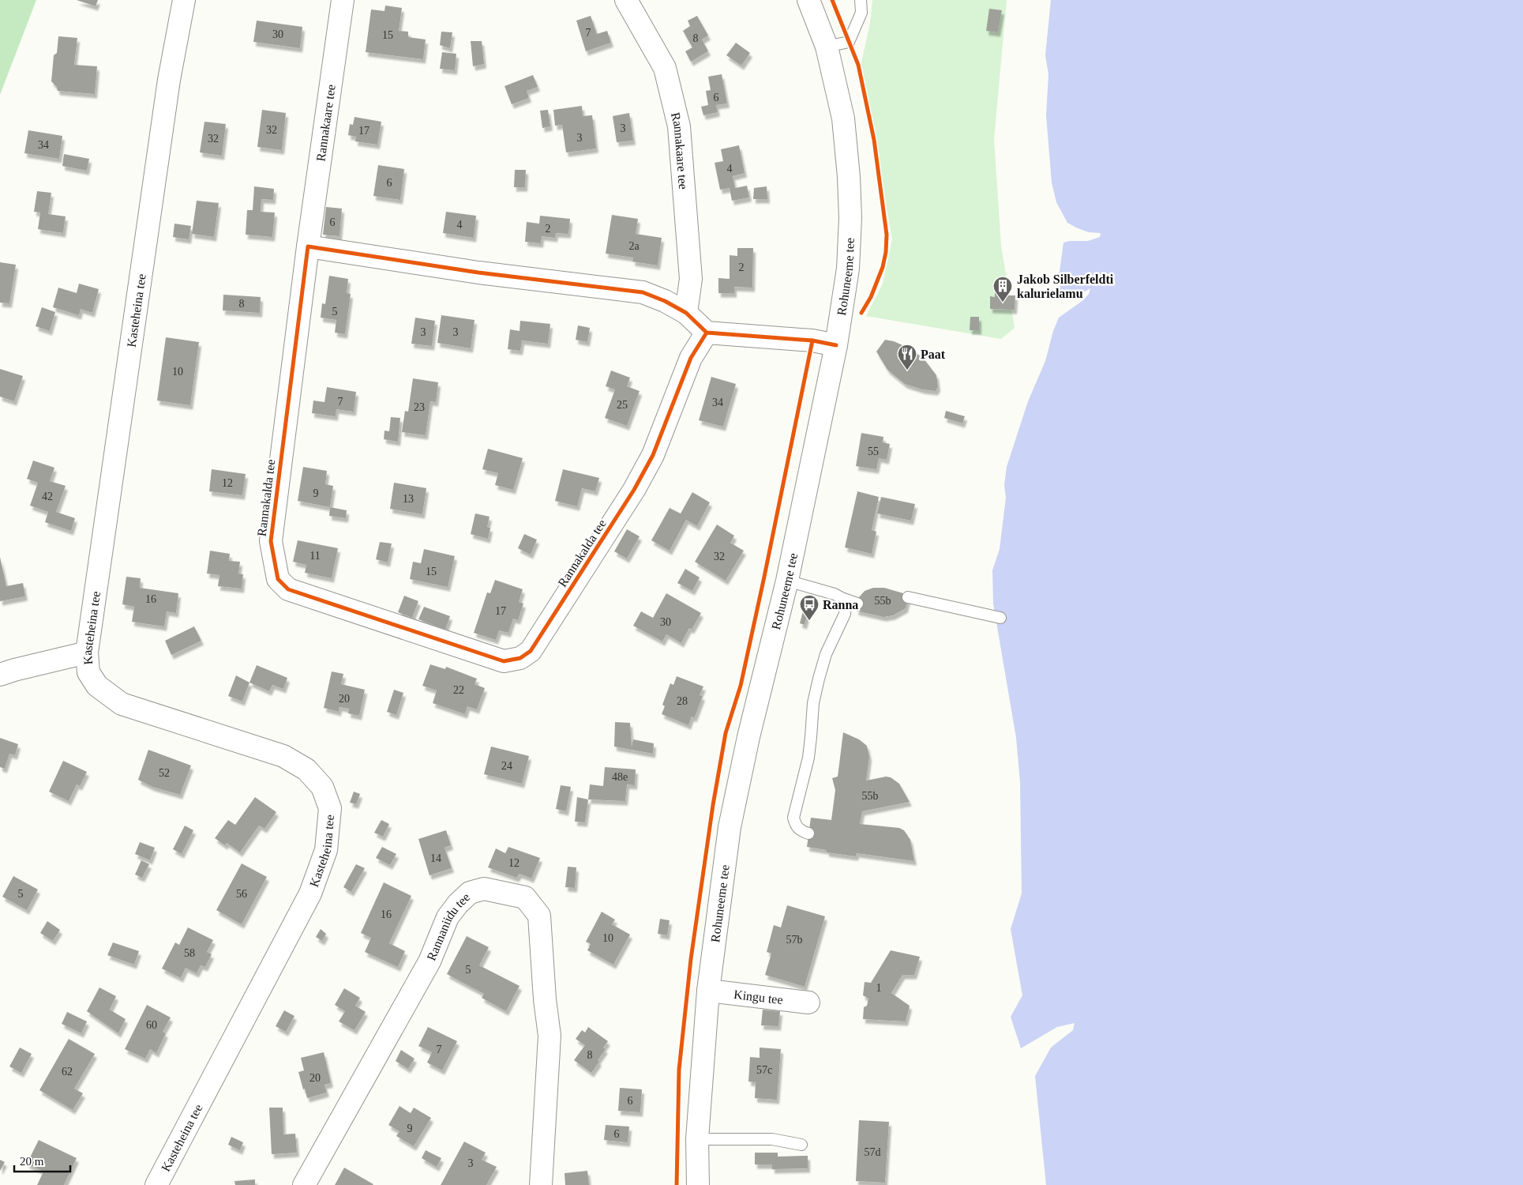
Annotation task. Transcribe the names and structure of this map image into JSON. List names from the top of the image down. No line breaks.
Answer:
{"streets":{"street":["Rannakaare tee","Rohuneeme tee","Kasteheina tee","Rannakalda tee","Rannaniidu tee","Kingu tee"]},"crossings":[["Rannakaare tee","Rannakalda tee"],["Rohuneeme tee","Kingu tee"]],"places":{"building":["Jakob Silberfeldti kalurielamu"],"restaurant":["Paat"],"bus stop":["Ranna"]},"house_numbers":["7","30","15","8","6","3","32","17","3","32","34","4","6","6","4","2","2a","2","8","5","3","3","10","7","34","25","23","55","12","9","42","13","11","32","15","16","55b","17","30","22","20","28","24","52","48e","55b","14","12","5","56","16","10","57b","58","5","1","60","7","8","57c","62","20","6","9","6","57d","3"],"scale_bar":"20 m"}
